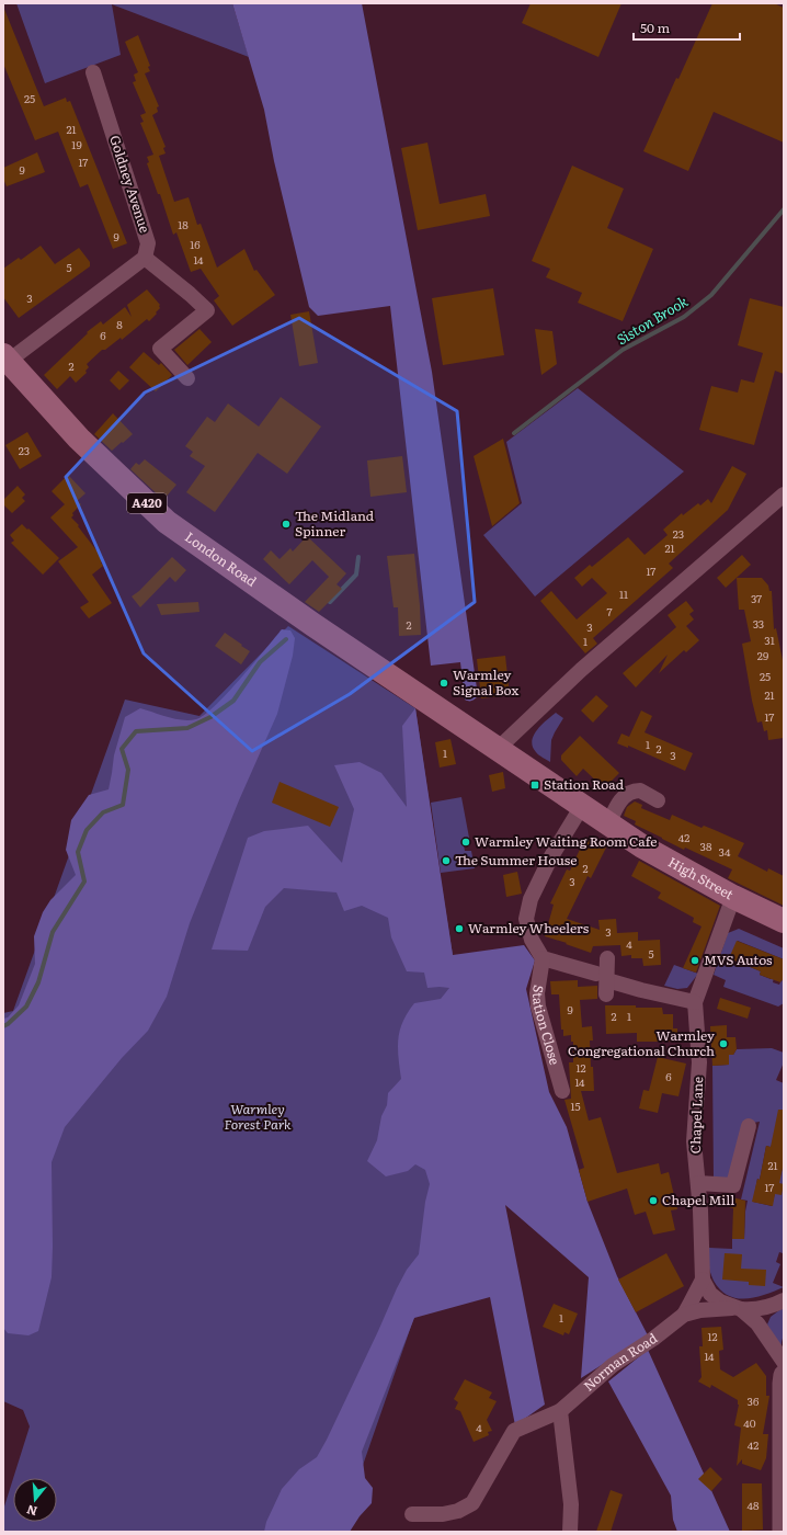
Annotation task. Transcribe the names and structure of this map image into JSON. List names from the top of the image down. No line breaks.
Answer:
{"streets":{"main road":["A420","London Road","High Street"],"street":["Goldney Avenue","Station Close","Chapel Lane","Norman Road"]},"crossings":[["London Road","High Street"],["High Street","Chapel Lane"],["Chapel Lane","Norman Road"]],"water":["Siston Brook"],"parks":["Warmley Forest Park"],"places":{"other":["The Midland Spinner","Warmley Signal Box","Warmley Waiting Room Cafe","The Summer House","Warmley Wheelers","MVS Autos","Warmley Congregational Church","Chapel Mill"],"transit":["Station Road"]},"house_numbers":["25","21","19","17","9","18","9","16","14","5","3","8","6","2","23","23","21","17","11","37","7","33","2","3","31","1","29","25","21","17","1","2","1","3","42","38","34","2","3","3","4","5","9","2","1","12","6","14","15","21","17","1","12","14","36","40","4","42","48"],"scale_bar":"50 m","north":"bottom"}
